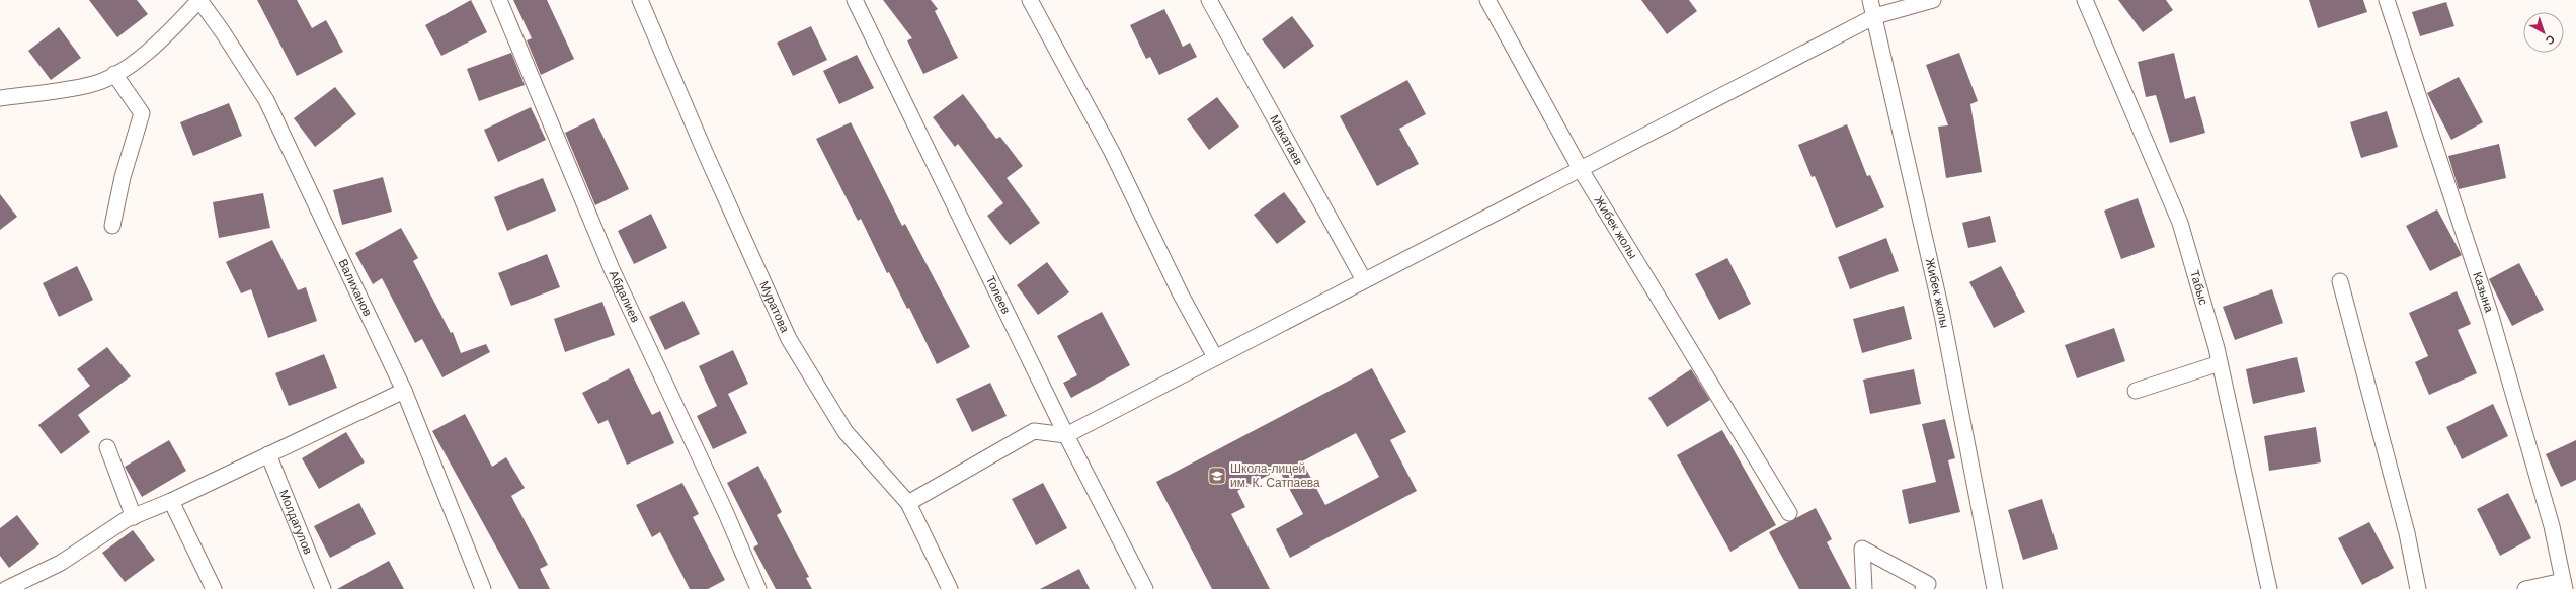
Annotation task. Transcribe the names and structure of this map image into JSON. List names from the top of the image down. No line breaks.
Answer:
{"streets":{"street":["Макатаев","Жибек жолы","Валиханов","Табыс","Казына","Толеев","Абдалиев","Муратова","Молдагулов"]},"places":{"school or university":["Школа-лицей им. К. Сатпаева"]},"north":"bottom right"}
